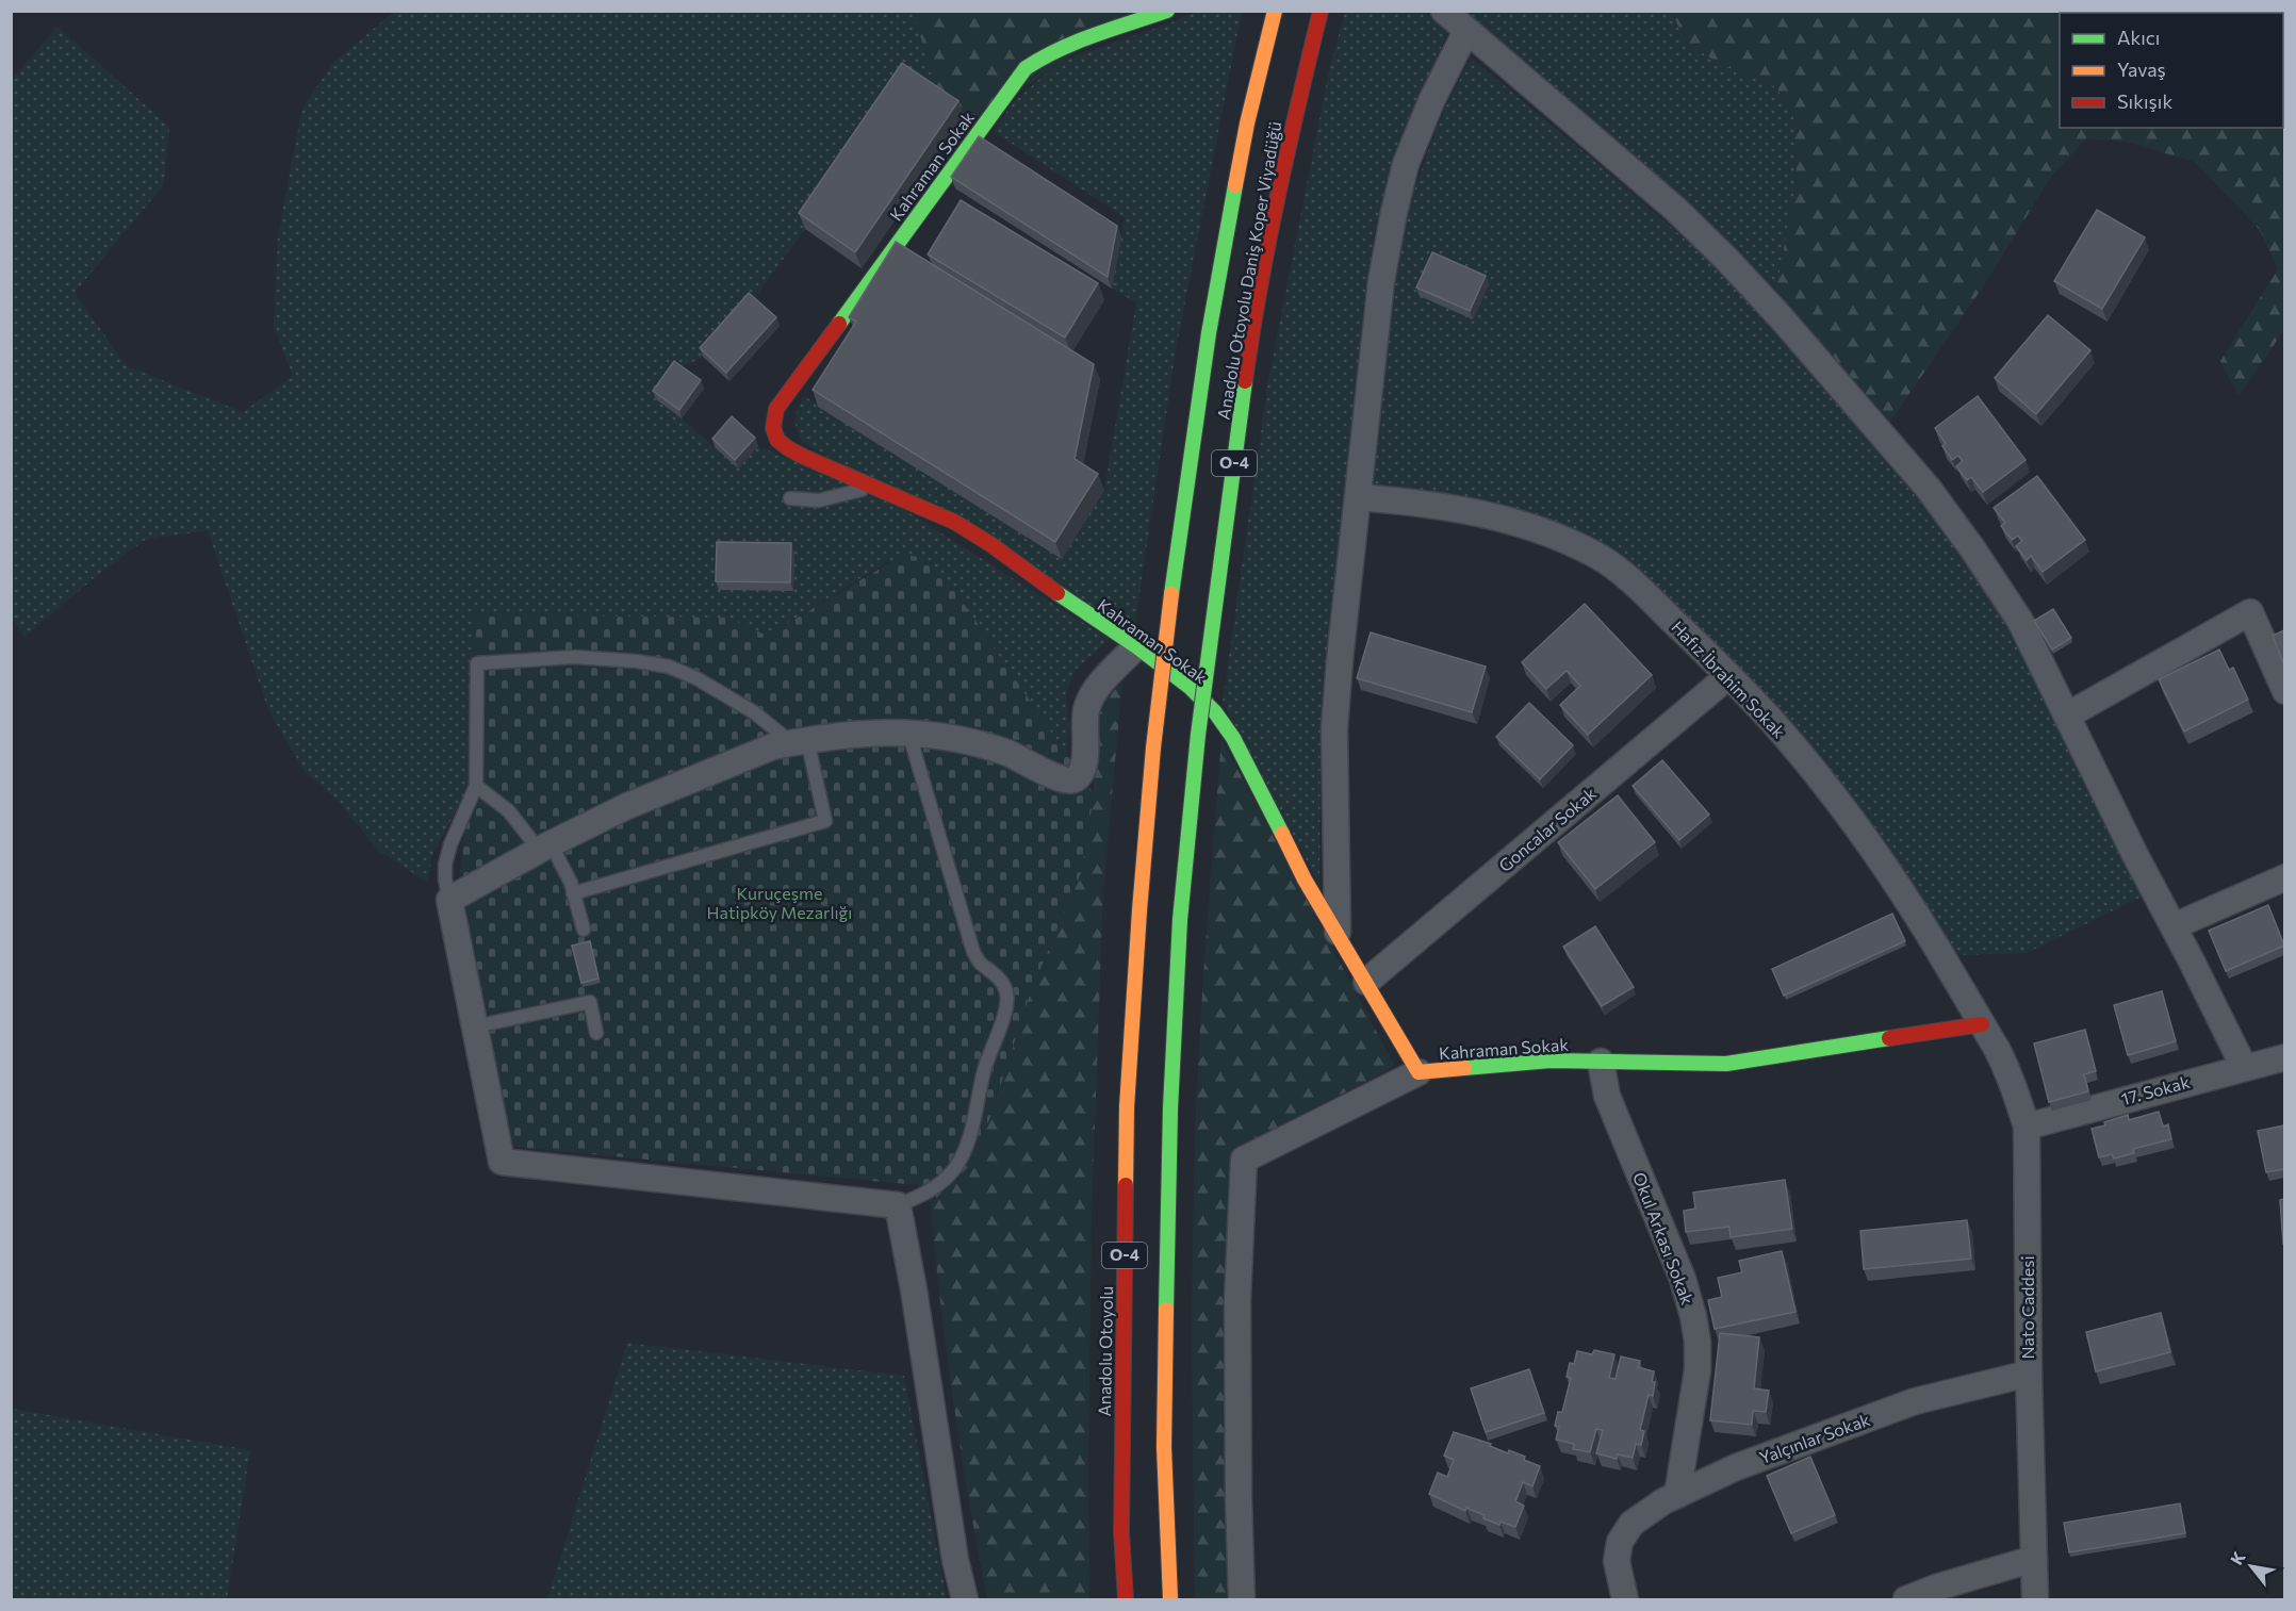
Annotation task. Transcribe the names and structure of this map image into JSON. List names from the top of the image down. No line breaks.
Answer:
{"streets":{"main road":["Kahraman Sokak","Anadolu Otoyolu Daniş Koper Viyadüğü","O-4","Anadolu Otoyolu"],"street":["Hafız İbrahim Sokak","Goncalar Sokak","17. Sokak","Okul Arkası Sokak","Nato Caddesi","Yalçınlar Sokak"]},"crossings":[["Kahraman Sokak","Hafız İbrahim Sokak"],["Kahraman Sokak","Goncalar Sokak"],["Kahraman Sokak","Okul Arkası Sokak"],["Kahraman Sokak","Nato Caddesi"],["Anadolu Otoyolu Daniş Koper Viyadüğü","Anadolu Otoyolu"],["Hafız İbrahim Sokak","Goncalar Sokak"],["Hafız İbrahim Sokak","Nato Caddesi"],["17. Sokak","Nato Caddesi"],["Okul Arkası Sokak","Yalçınlar Sokak"],["Nato Caddesi","Yalçınlar Sokak"]],"parks":["Kuruçeşme Hatipköy Mezarlığı"],"legend":["Akıcı","Yavaş","Sıkışık"],"north":"top left"}
